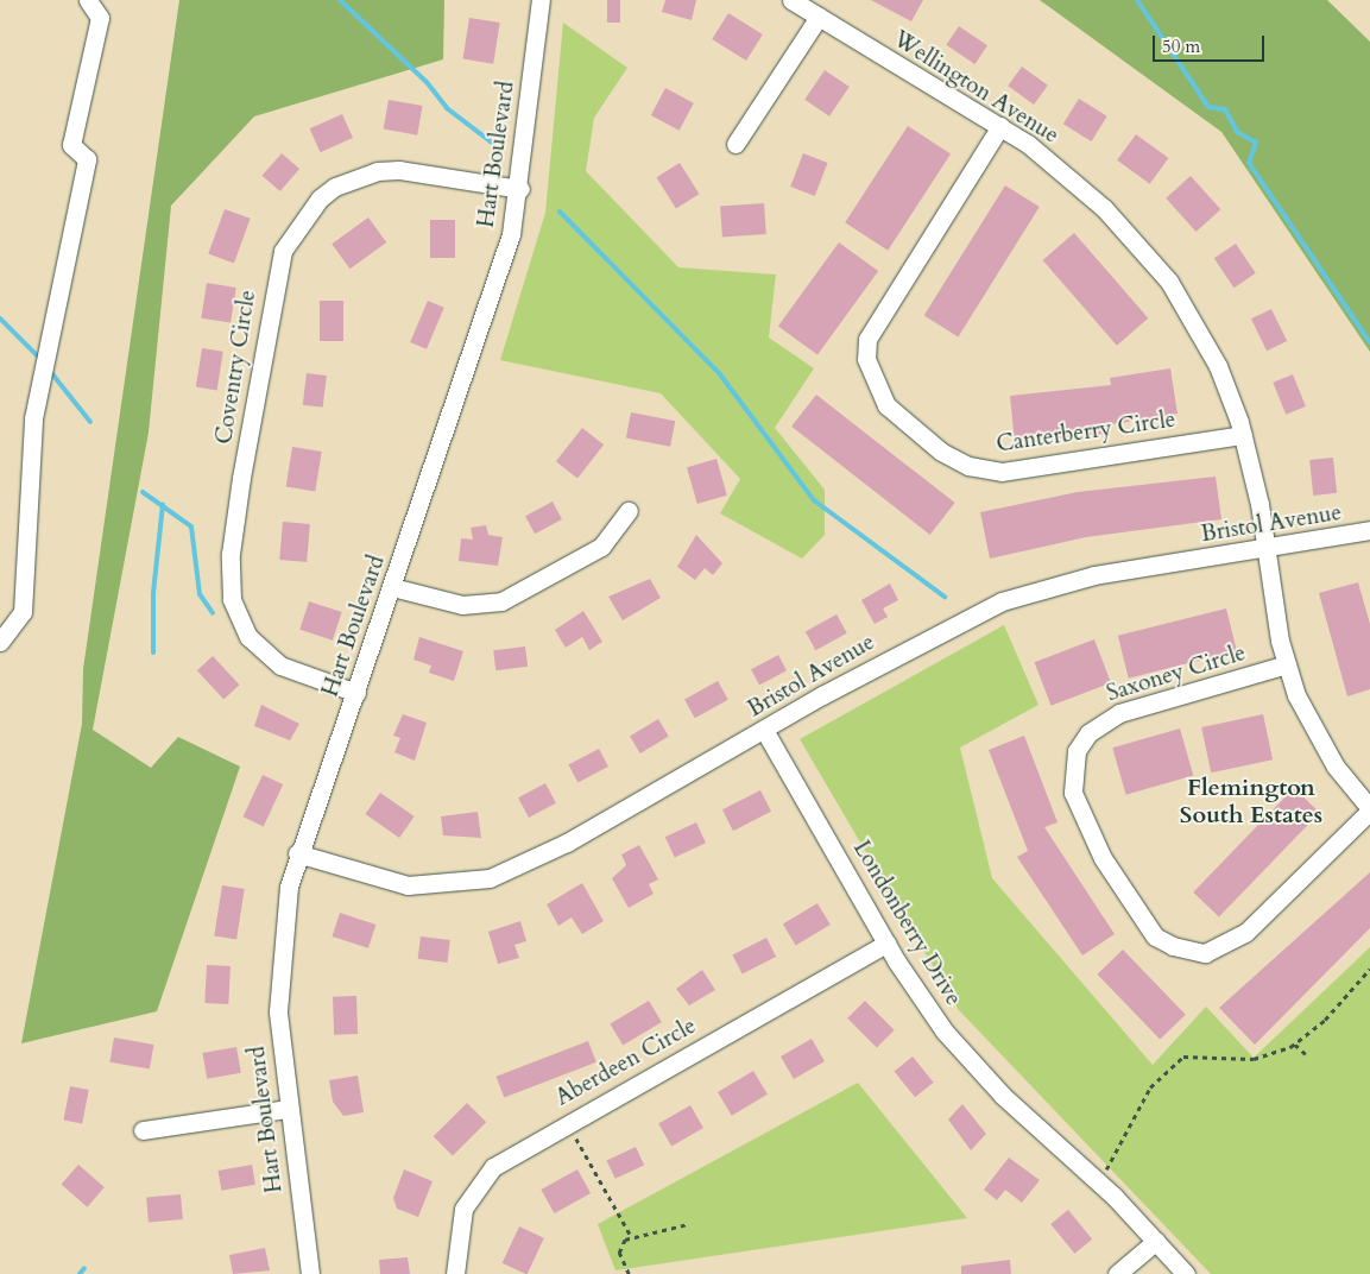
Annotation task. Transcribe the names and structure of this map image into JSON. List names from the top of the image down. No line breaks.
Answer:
{"streets":{"street":["Wellington Avenue","Hart Boulevard","Coventry Circle","Canterberry Circle","Bristol Avenue","Saxoney Circle","Londonberry Drive","Aberdeen Circle"]},"crossings":[["Wellington Avenue","Canterberry Circle"],["Wellington Avenue","Bristol Avenue"],["Wellington Avenue","Saxoney Circle"],["Hart Boulevard","Coventry Circle"],["Hart Boulevard","Bristol Avenue"],["Bristol Avenue","Londonberry Drive"],["Londonberry Drive","Aberdeen Circle"]],"districts":["Flemington South Estates"],"scale_bar":"50 m"}
